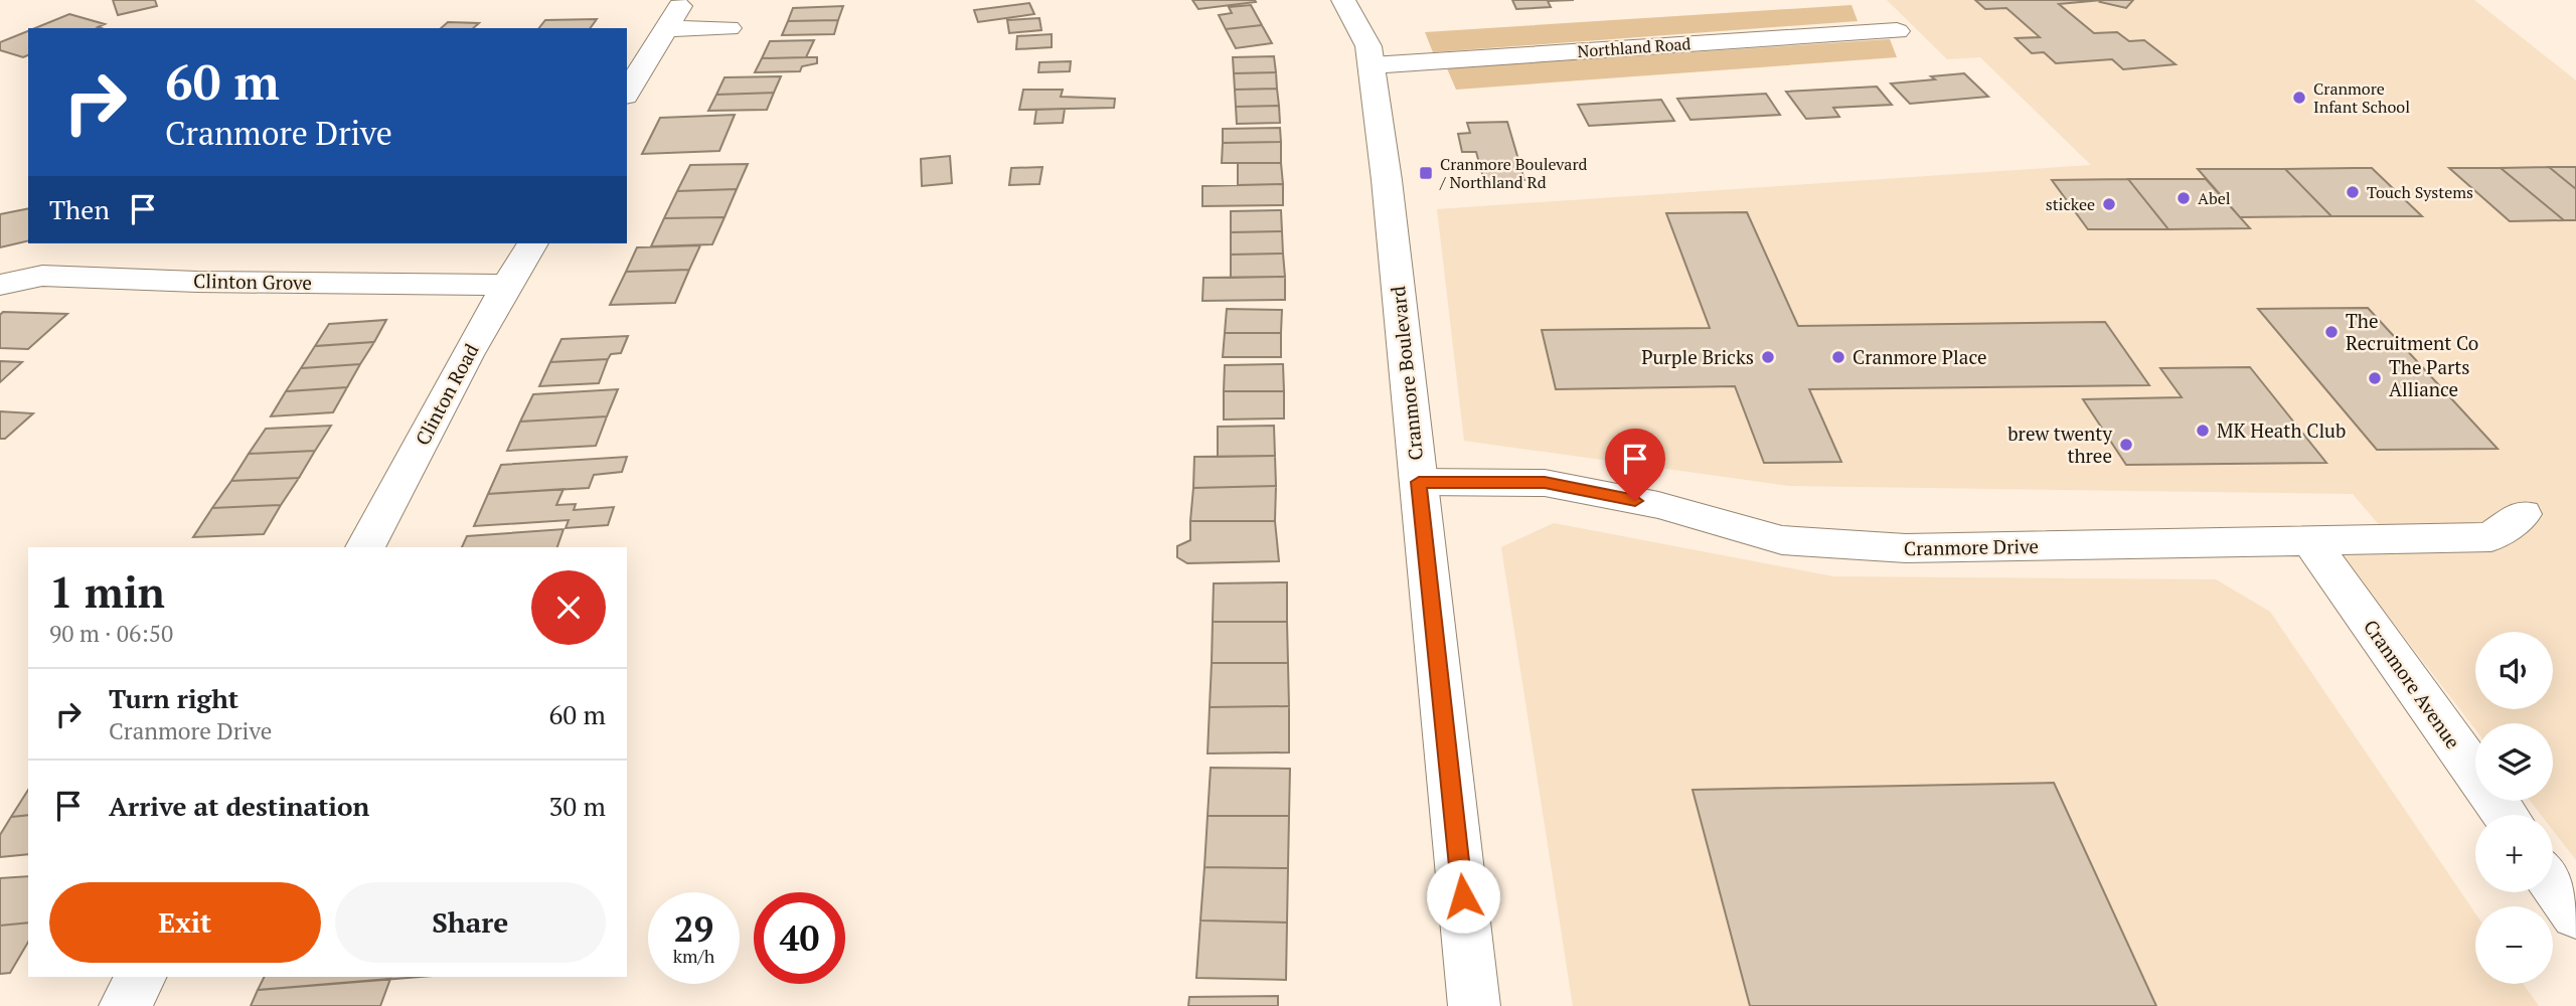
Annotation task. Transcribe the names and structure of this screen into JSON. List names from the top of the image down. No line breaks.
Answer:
{"streets":{"street":["Northland Road","Clinton Grove","Cranmore Boulevard","Clinton Road","Cranmore Drive","Cranmore Avenue"]},"crossings":[["Northland Road","Cranmore Boulevard"],["Clinton Grove","Clinton Road"],["Cranmore Boulevard","Cranmore Drive"],["Cranmore Drive","Cranmore Avenue"]],"places":{"other":["Cranmore Infant School","Touch Systems","Abel","stickee","The Recruitment Co","Purple Bricks","Cranmore Place","The Parts Alliance","MK Heath Club","brew twenty three"],"transit":["Cranmore Boulevard / Northland Rd"]},"page":{"turn":["60 m","Cranmore Drive"],"then":"Then","heading":["1 min","90 m · 06:50"],"map_buttons":["+","−"],"list":[{"name":"Turn right","note":"Cranmore Drive","value":"60 m"},{"name":"Arrive at destination","value":"30 m"}],"buttons":["Exit","Share"],"speed":"29 km/h","limit":"40"}}
